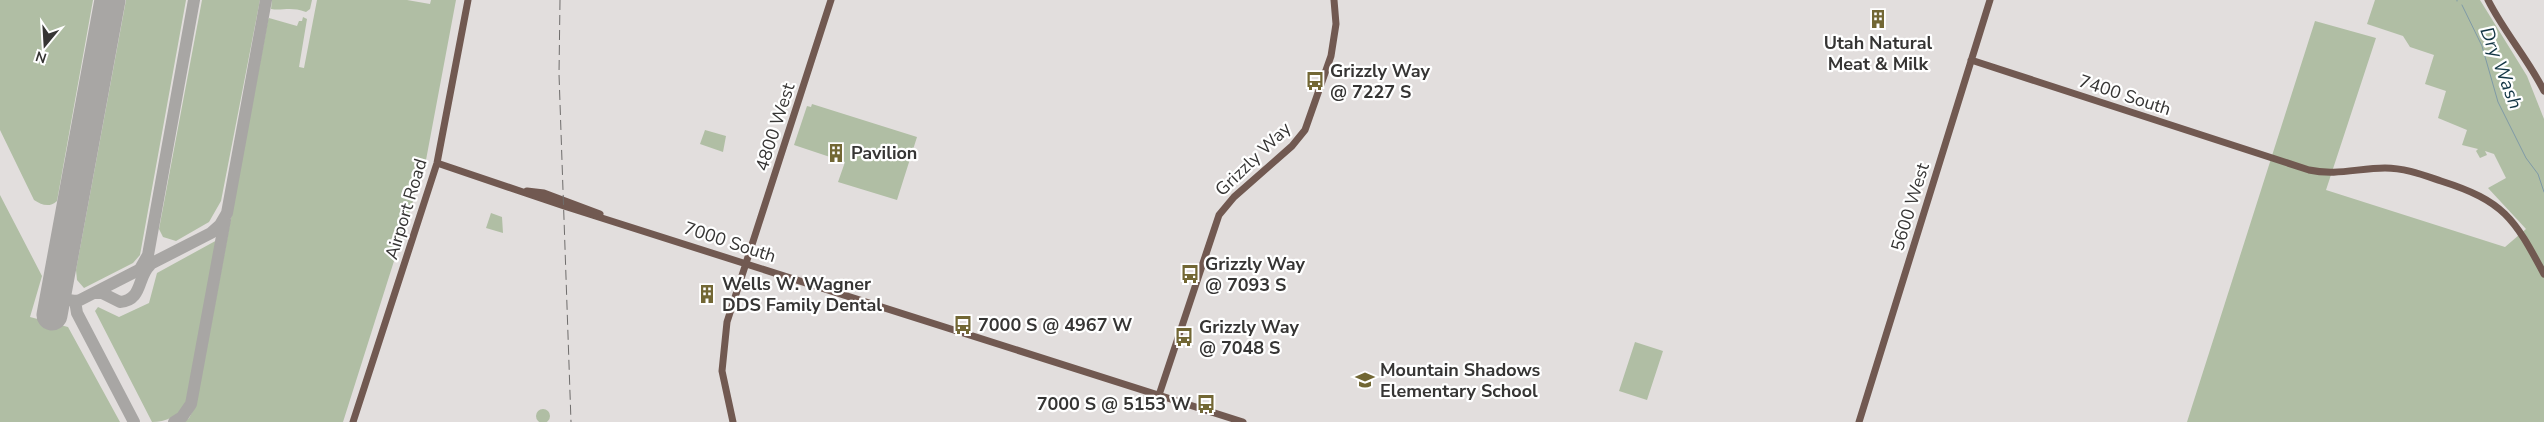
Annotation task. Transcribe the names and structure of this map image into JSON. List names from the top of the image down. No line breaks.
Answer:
{"streets":{"street":["7400 South","4800 West","Grizzly Way","5600 West","Airport Road","7000 South"]},"crossings":[["7400 South","5600 West"],["4800 West","7000 South"],["Grizzly Way","7000 South"],["Airport Road","7000 South"]],"water":["Dry Wash"],"places":{"building":["Utah Natural Meat & Milk","Pavilion","Wells W. Wagner DDS Family Dental"],"bus stop":["Grizzly Way @ 7227 S","Grizzly Way @ 7093 S","7000 S @ 4967 W","Grizzly Way @ 7048 S","7000 S @ 5153 W"],"school or university":["Mountain Shadows Elementary School"]},"north":"bottom"}
